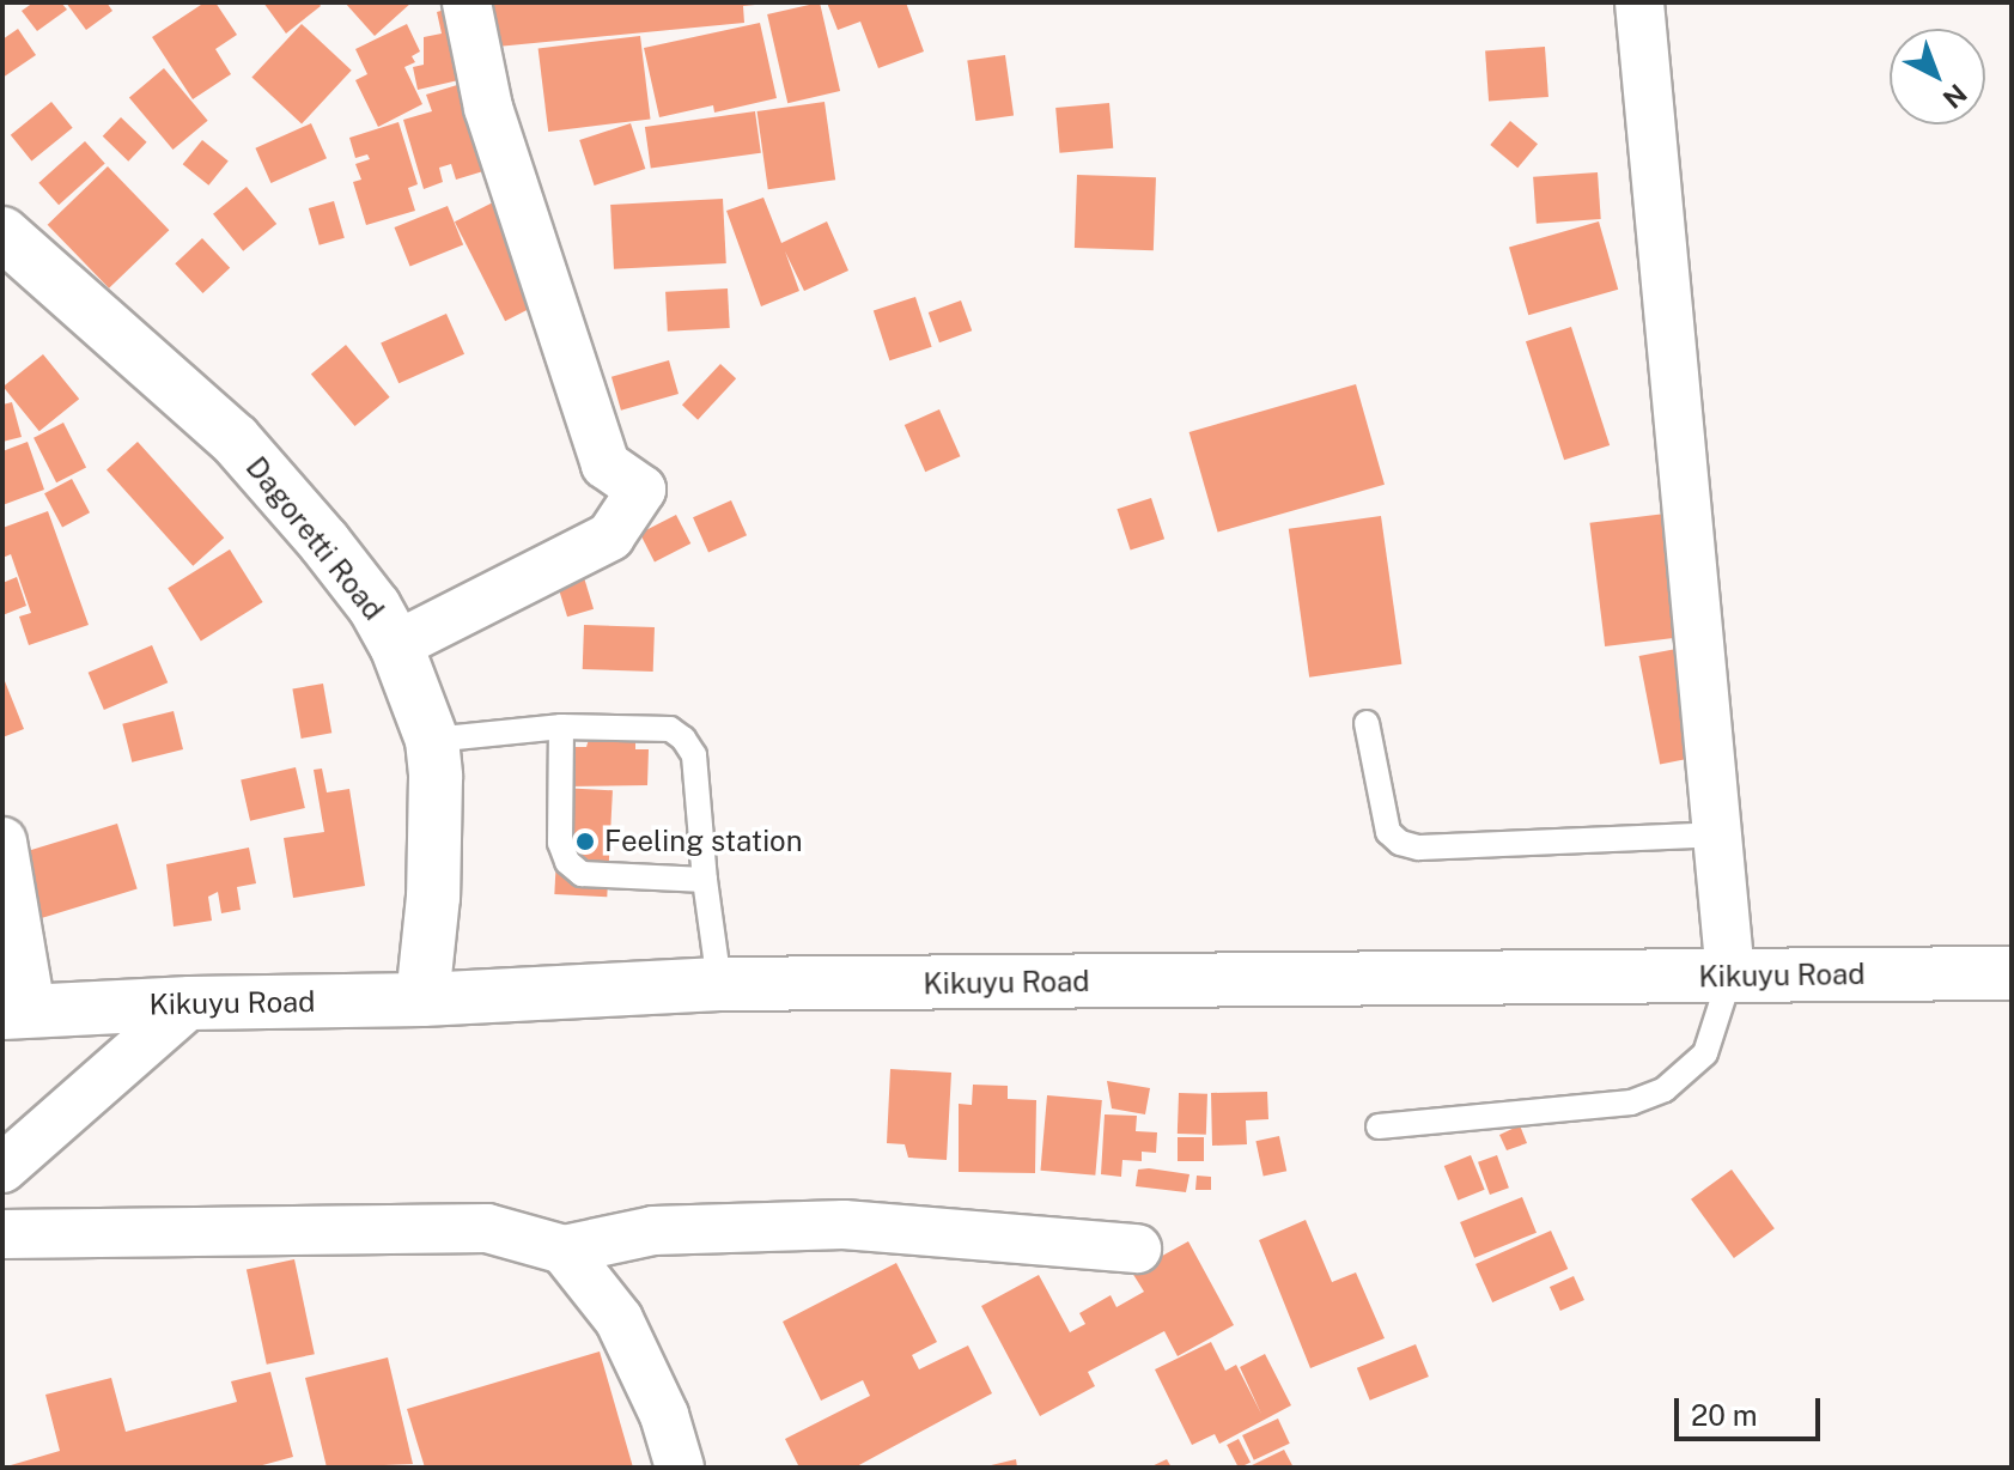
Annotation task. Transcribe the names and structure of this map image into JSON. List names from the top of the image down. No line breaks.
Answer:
{"streets":{"main road":["Dagoretti Road","Kikuyu Road"]},"crossings":[["Dagoretti Road","Kikuyu Road"]],"places":["Feeling station"],"scale_bar":"20 m","north":"bottom right"}
